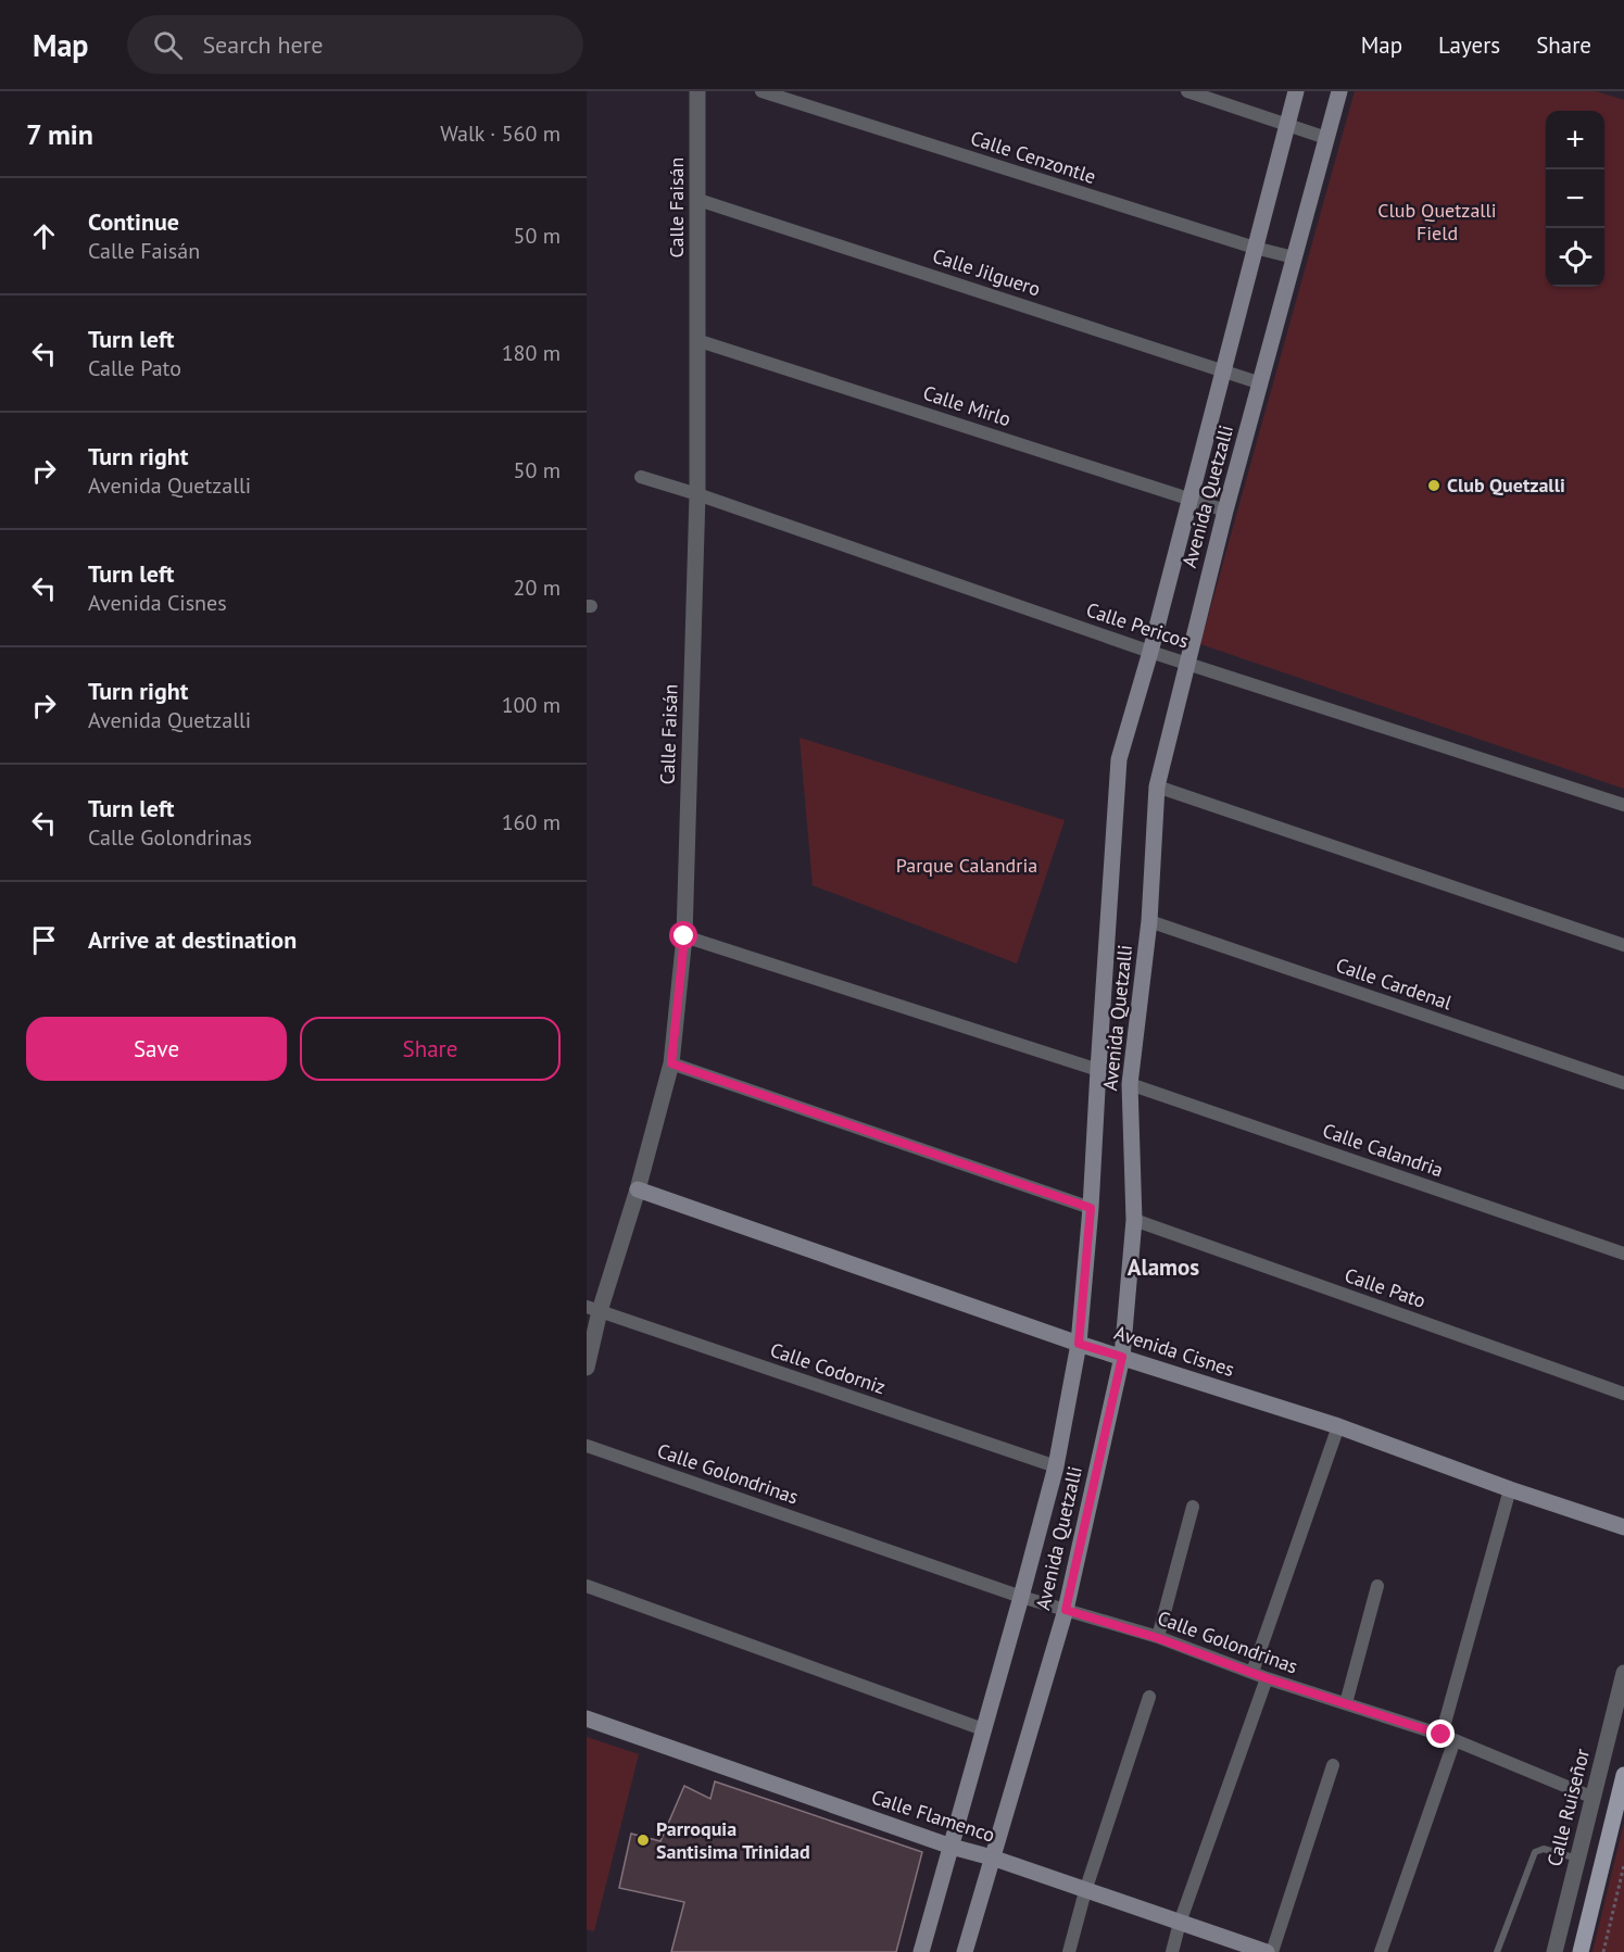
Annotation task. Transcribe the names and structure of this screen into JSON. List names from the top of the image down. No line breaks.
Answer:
{"streets":{"main road":["Avenida Quetzalli","Avenida Cisnes","Calle Flamenco"],"street":["Calle Cenzontle","Calle Faisán","Calle Jilguero","Calle Mirlo","Calle Pericos","Calle Cardenal","Calle Calandria","Calle Pato","Calle Codorniz","Calle Golondrinas","Calle Ruiseñor"]},"crossings":[["Calle Cenzontle","Avenida Quetzalli"],["Calle Faisán","Calle Jilguero"],["Calle Faisán","Calle Mirlo"],["Calle Faisán","Calle Pericos"],["Calle Faisán","Avenida Cisnes"],["Calle Faisán","Calle Codorniz"],["Calle Jilguero","Avenida Quetzalli"],["Calle Mirlo","Avenida Quetzalli"],["Avenida Quetzalli","Calle Pericos"],["Avenida Quetzalli","Calle Cardenal"],["Avenida Quetzalli","Calle Calandria"],["Avenida Quetzalli","Calle Pato"],["Avenida Quetzalli","Avenida Cisnes"],["Avenida Quetzalli","Calle Codorniz"],["Avenida Quetzalli","Calle Golondrinas"],["Avenida Quetzalli","Calle Flamenco"],["Calle Golondrinas","Calle Ruiseñor"]],"districts":["Alamos"],"parks":["Club Quetzalli Field","Parque Calandria"],"places":["Club Quetzalli","Parroquia Santisima Trinidad"],"page":{"header":"Map","search":"Search here","nav":["Map","Layers","Share"],"heading":["7 min","Walk · 560 m"],"map_buttons":["+","−"],"list":[["Continue","Calle Faisán","50 m"],["Turn left","Calle Pato","180 m"],["Turn right","Avenida Quetzalli","50 m"],["Turn left","Avenida Cisnes","20 m"],["Turn right","Avenida Quetzalli","100 m"],["Turn left","Calle Golondrinas","160 m"],"Arrive at destination"],"buttons":["Save","Share"]}}
